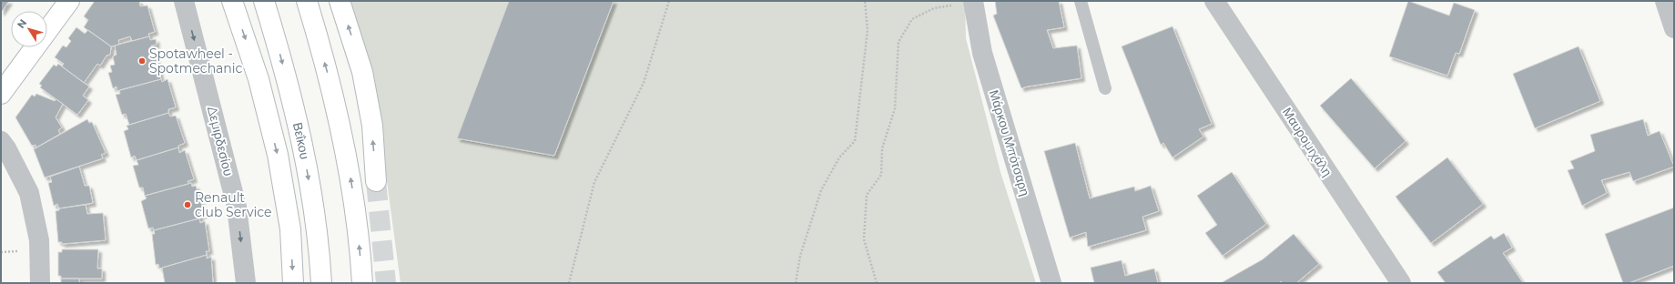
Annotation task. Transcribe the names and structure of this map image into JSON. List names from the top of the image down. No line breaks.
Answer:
{"streets":{"main road":["Βεΐκου"],"street":["Δεμιρδεσίου","Μαυρομιχάλη","Μάρκου Μπότσαρη"]},"one_way":["Δεμιρδεσίου"],"places":["Spotawheel - Spotmechanic","Renault club Service"],"north":"top left"}
